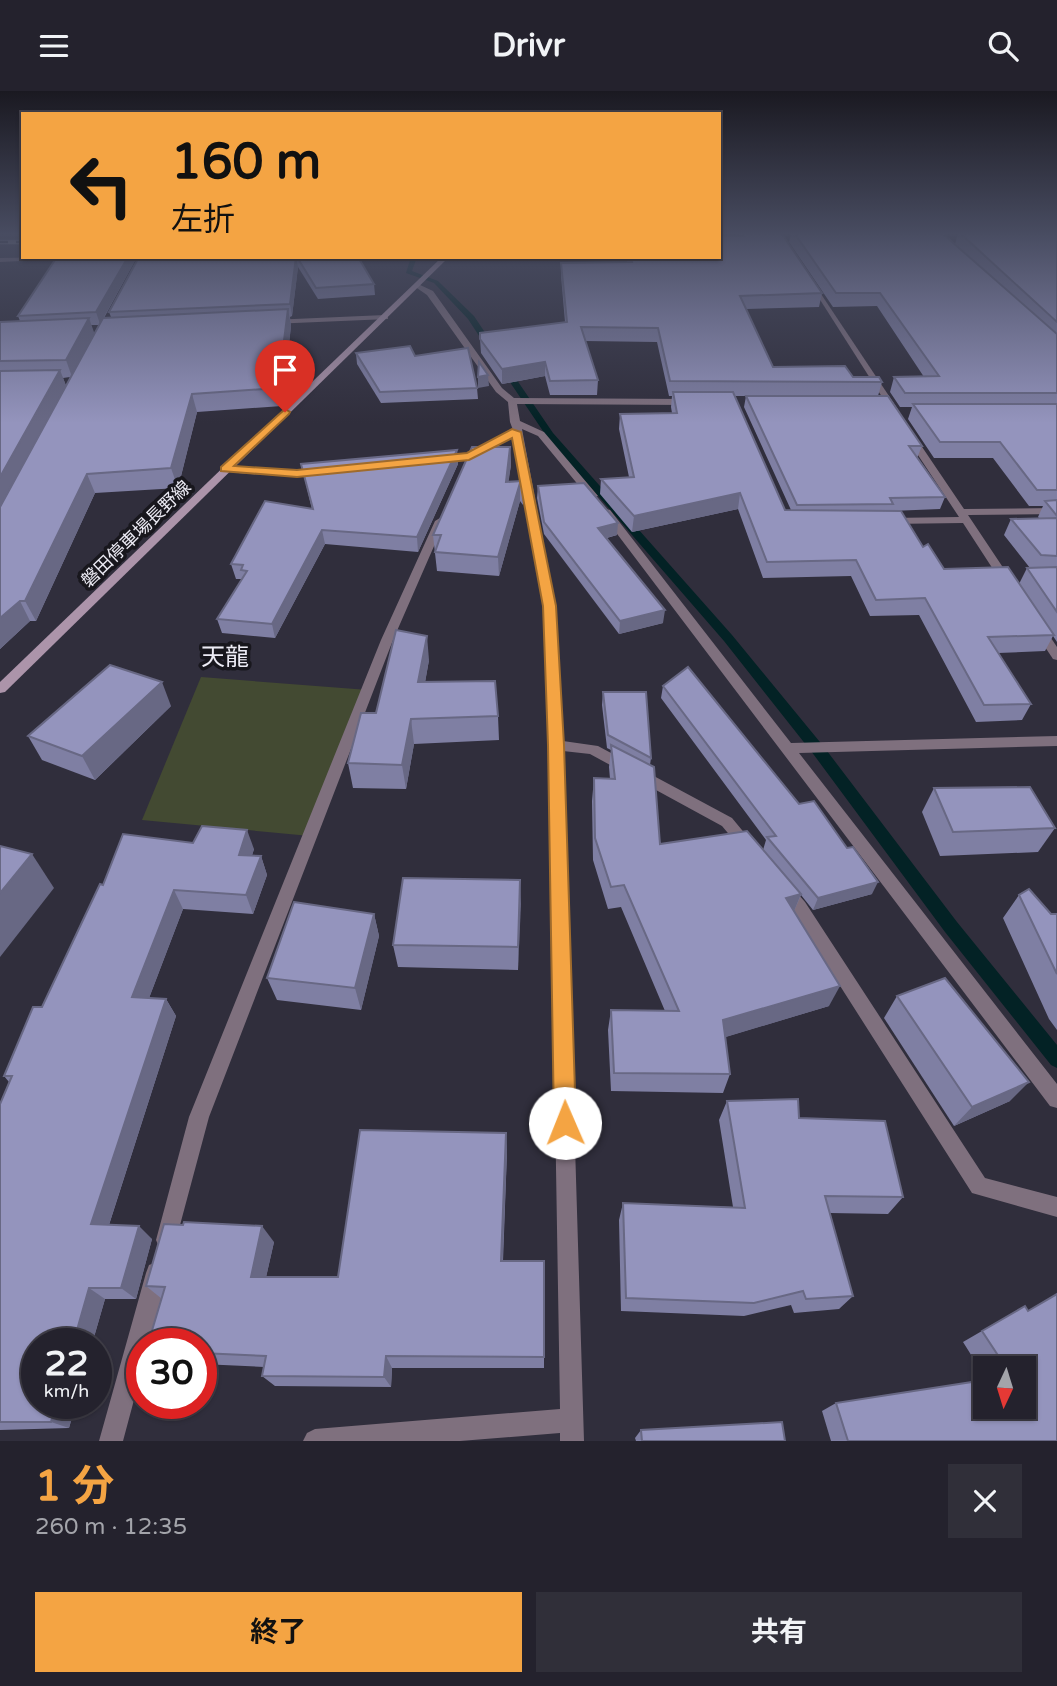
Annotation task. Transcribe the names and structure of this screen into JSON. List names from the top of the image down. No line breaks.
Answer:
{"streets":{"main road":["磐田停車場長野線"]},"districts":["天龍"],"north":"bottom","page":{"header":"Drivr","turn":["160 m","左折"],"speed":"22 km/h","limit":"30","heading":["1 分","260 m · 12:35"],"buttons":["終了","共有"]}}
